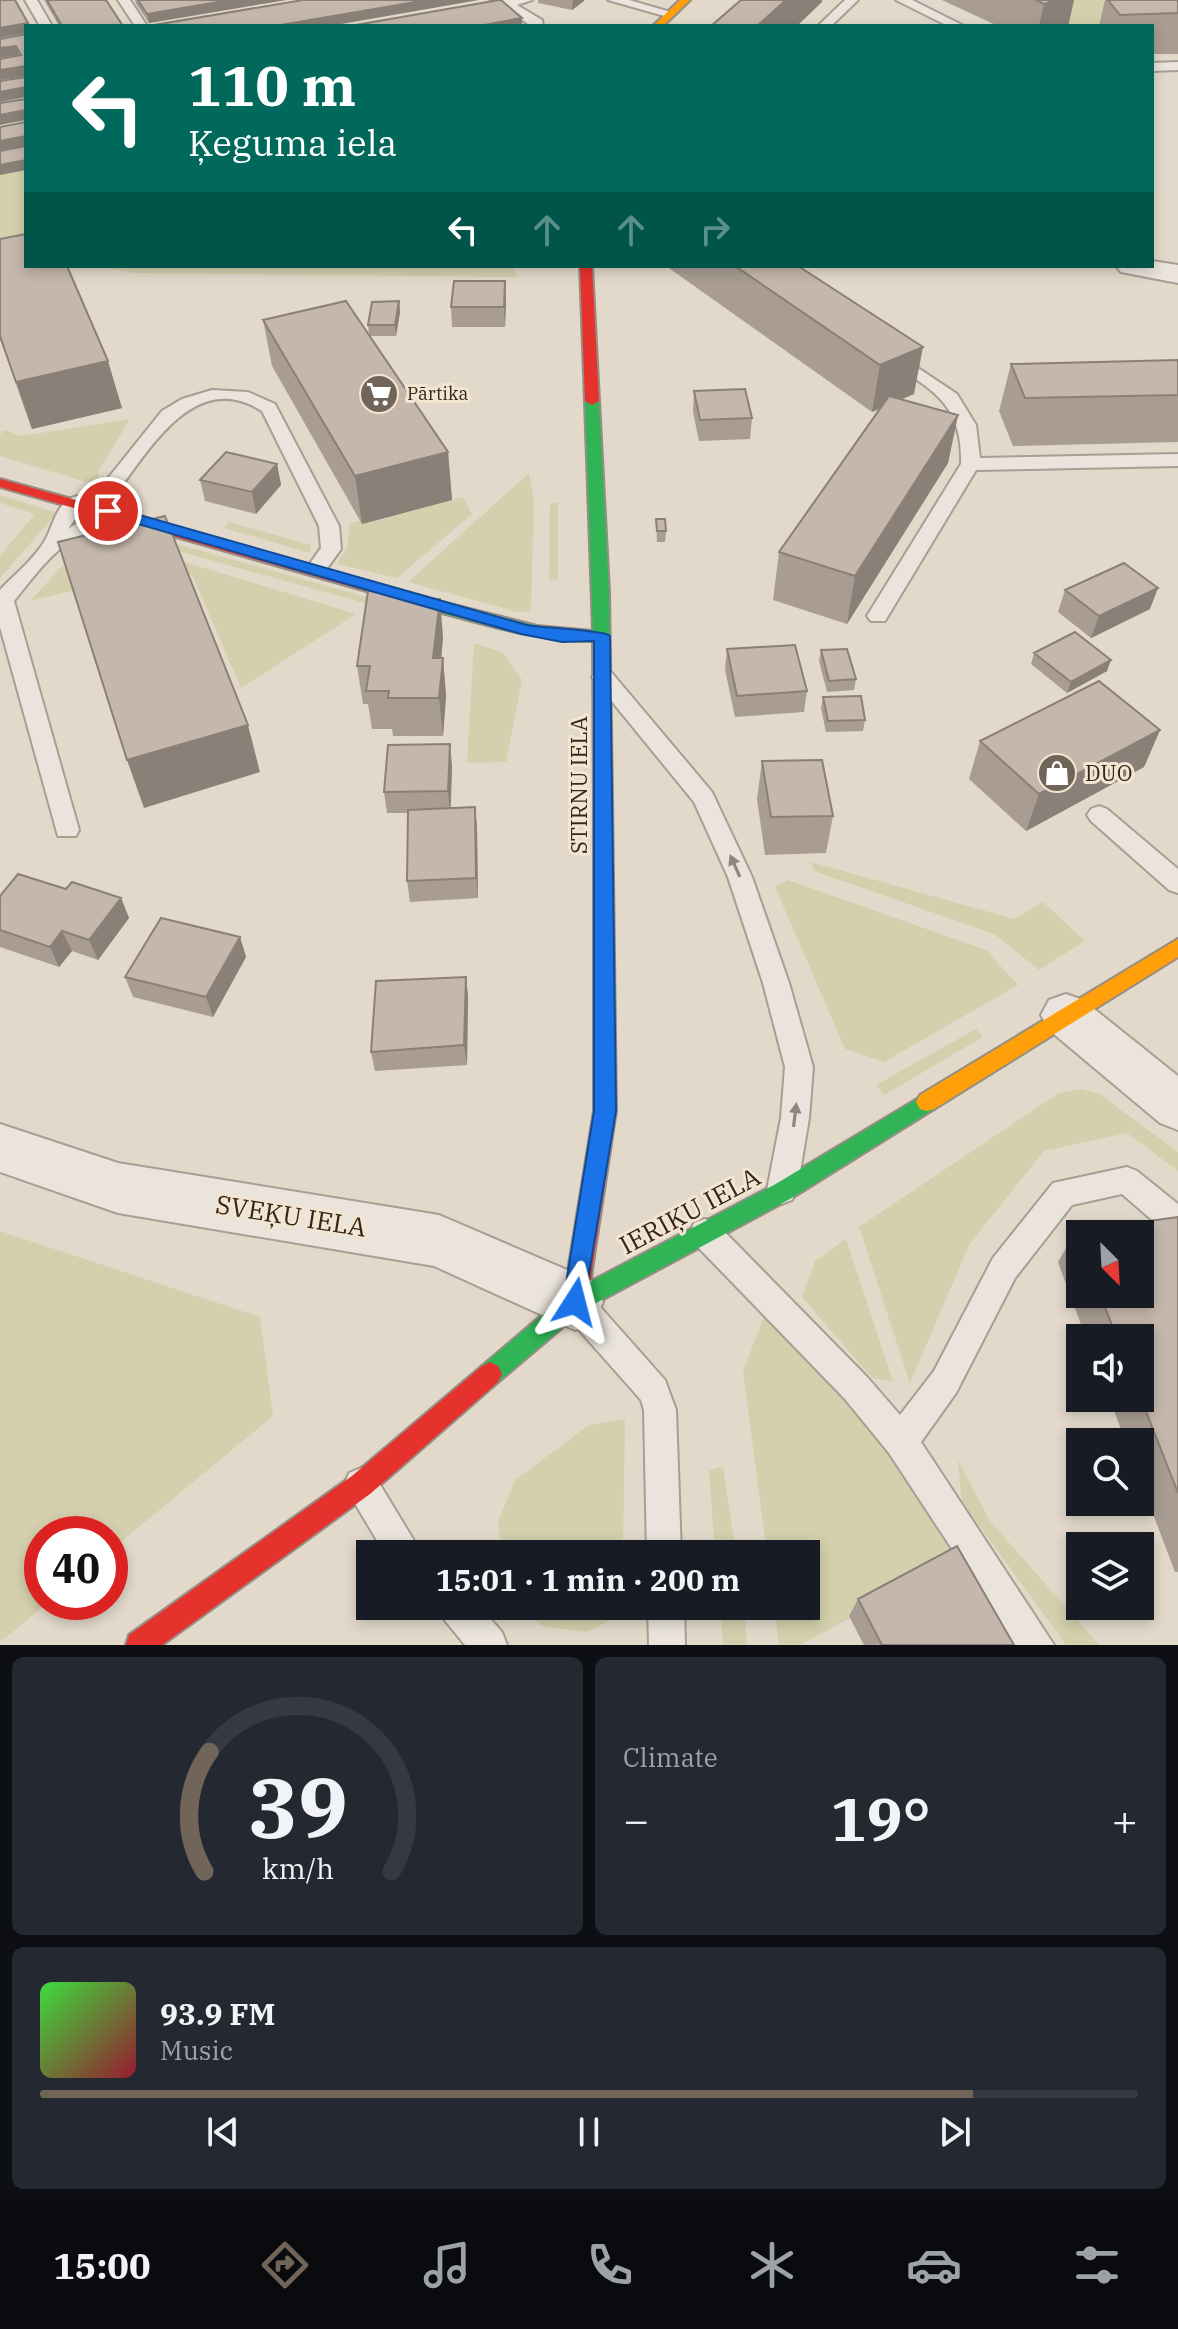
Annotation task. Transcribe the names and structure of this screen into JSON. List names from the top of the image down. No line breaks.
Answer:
{"streets":{"street":["STIRNU IELA","IERIĶU IELA","SVEĶU IELA"]},"crossings":[["STIRNU IELA","IERIĶU IELA"],["STIRNU IELA","SVEĶU IELA"],["IERIĶU IELA","SVEĶU IELA"]],"places":{"supermarket":["Pārtika"],"shop":["DUO"]},"north":"bottom right","page":{"turn":["110 m","Ķeguma iela"],"limit":"40","trip":"15:01 · 1 min · 200 m","tile":"Climate","heat":["−","19°","+"],"song":["93.9 FM","Music"],"tabs":"15:00","gauge":["39","km/h"]}}
